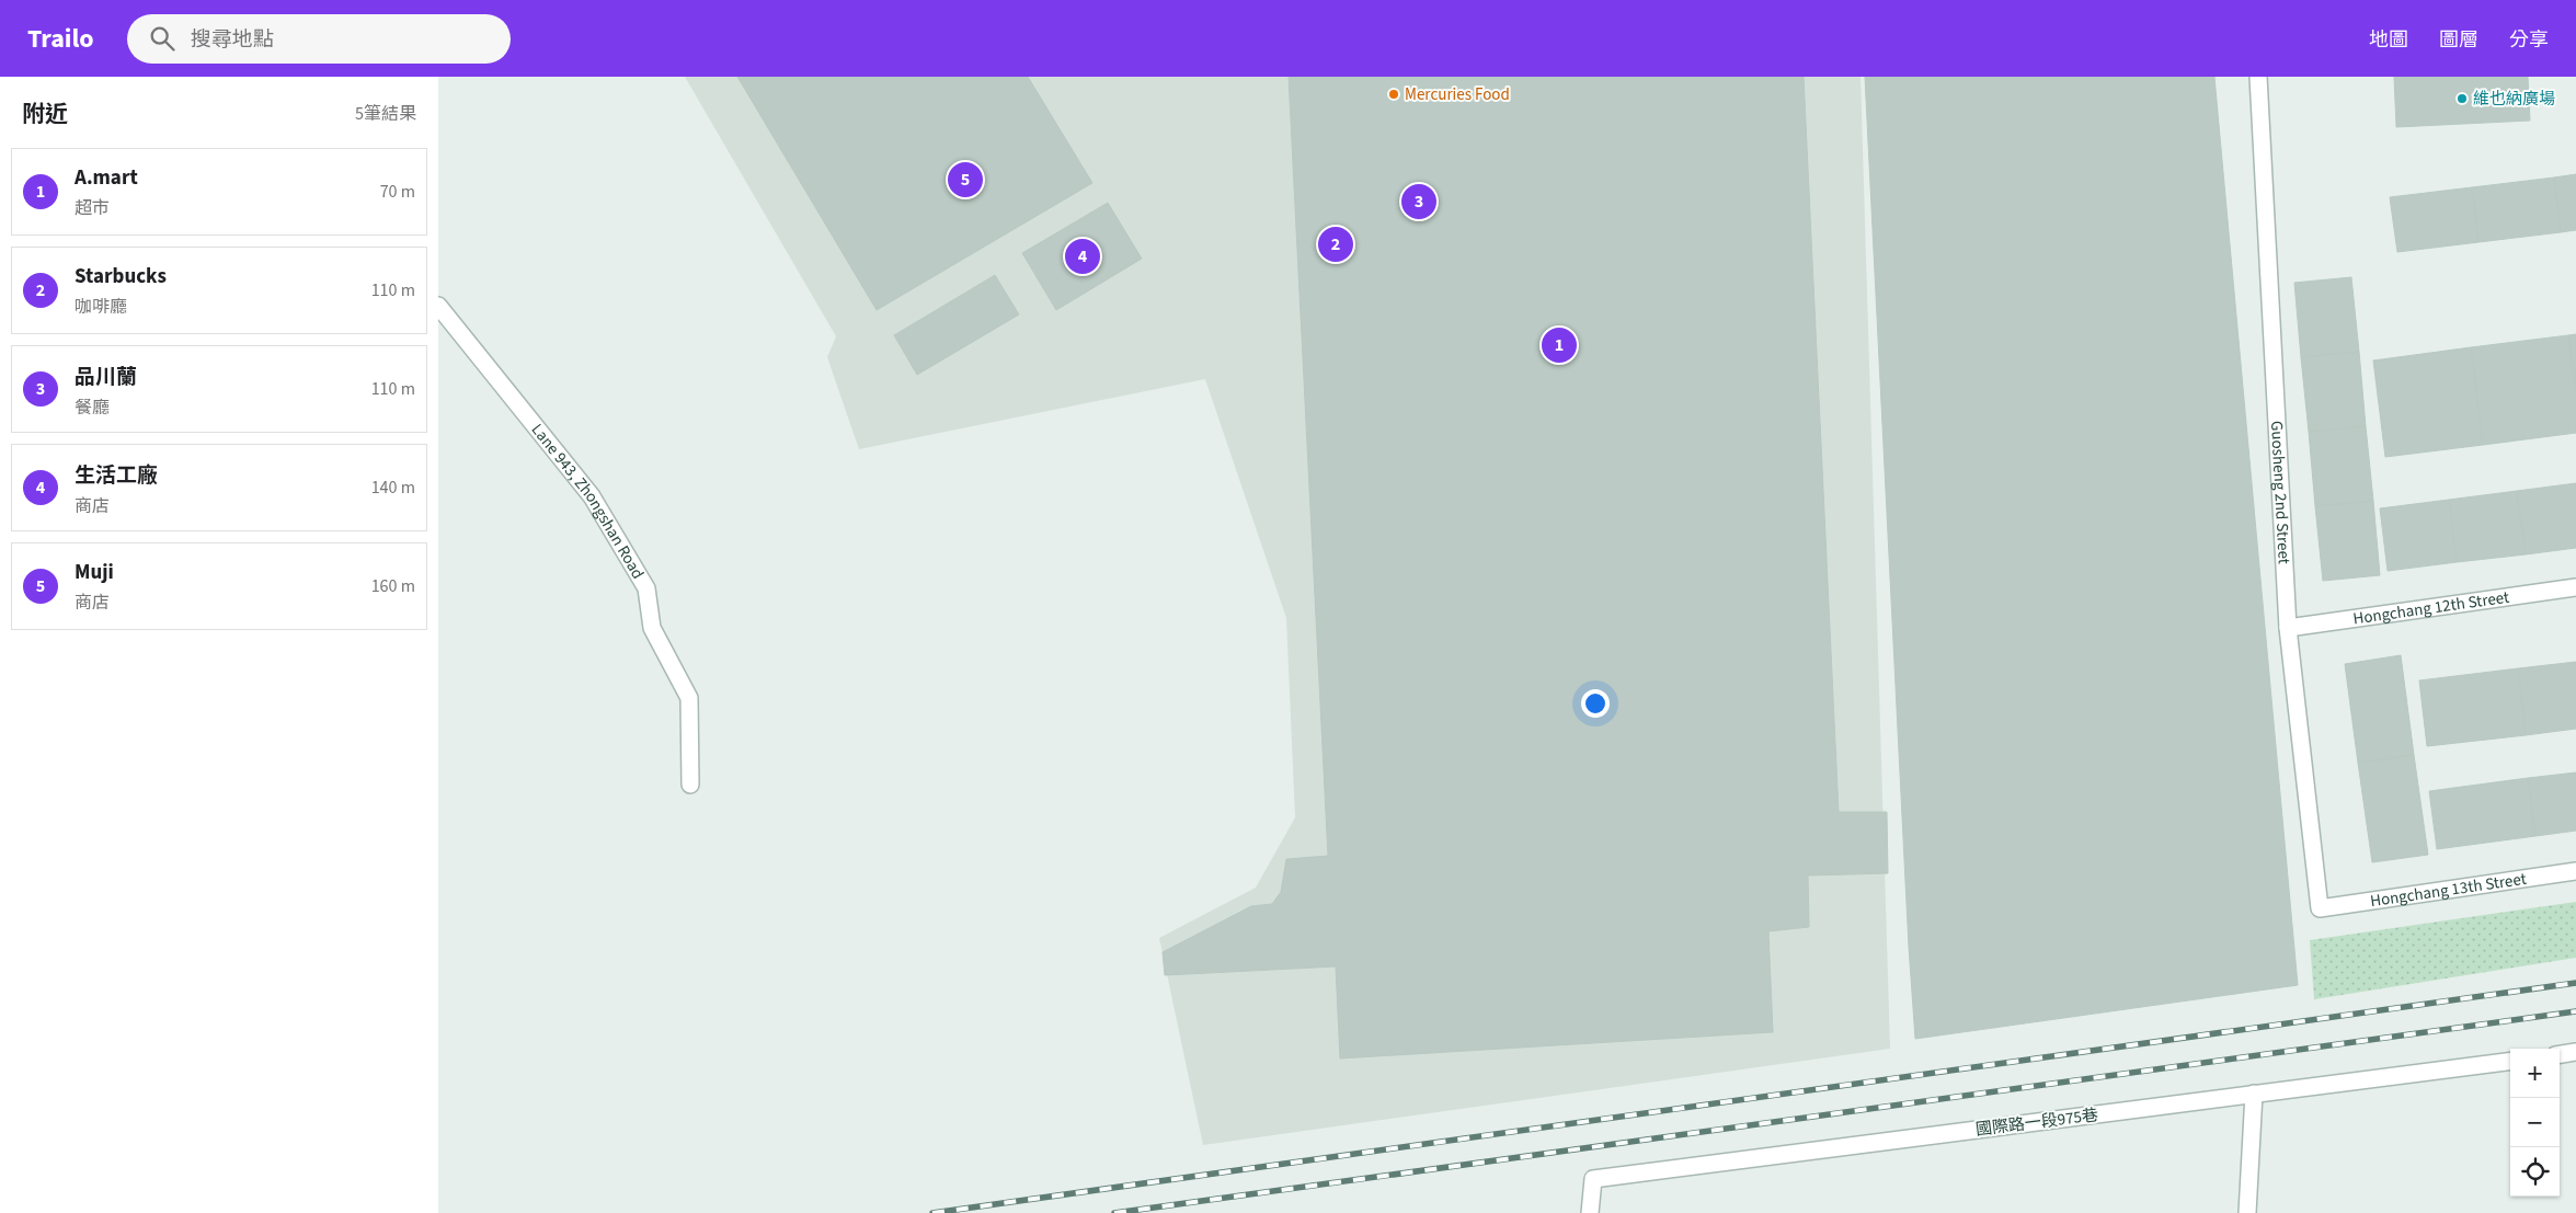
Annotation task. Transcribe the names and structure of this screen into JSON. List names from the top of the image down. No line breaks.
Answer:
{"streets":{"street":["Guosheng 2nd Street","Lane 943, Zhongshan Road","Hongchang 12th Street","Hongchang 13th Street","國際路一段975巷"]},"crossings":[["Guosheng 2nd Street","Hongchang 12th Street"],["Guosheng 2nd Street","Hongchang 13th Street"]],"places":["Mercuries Food","維也納廣場"],"page":{"header":"Trailo","search":"搜尋地點","nav":["地圖","圖層","分享"],"heading":["附近","5筆結果"],"list":[{"mark":"1","name":"A.mart","note":"超市","value":"70 m"},{"mark":"2","name":"Starbucks","note":"咖啡廳","value":"110 m"},{"mark":"3","name":"品川蘭","note":"餐廳","value":"110 m"},{"mark":"4","name":"生活工廠","note":"商店","value":"140 m"},{"mark":"5","name":"Muji","note":"商店","value":"160 m"}],"pins":["5","3","2","4","1"],"map_buttons":["+","−"]}}
